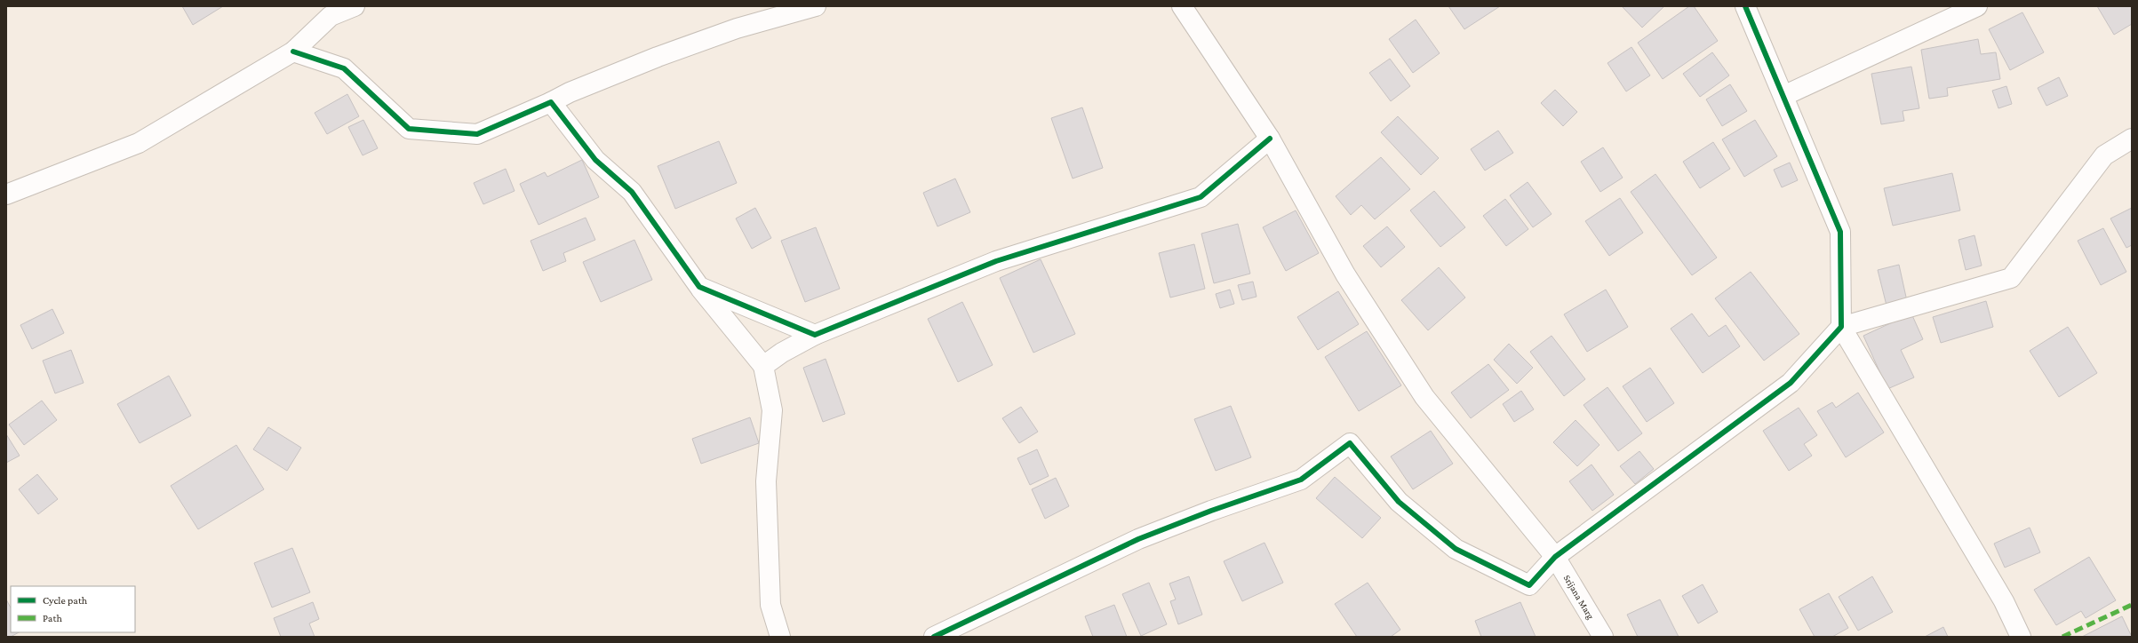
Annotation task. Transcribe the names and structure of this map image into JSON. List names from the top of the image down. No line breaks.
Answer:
{"streets":{"street":["Srijana Marg"]},"legend":["Cycle path","Path"]}
